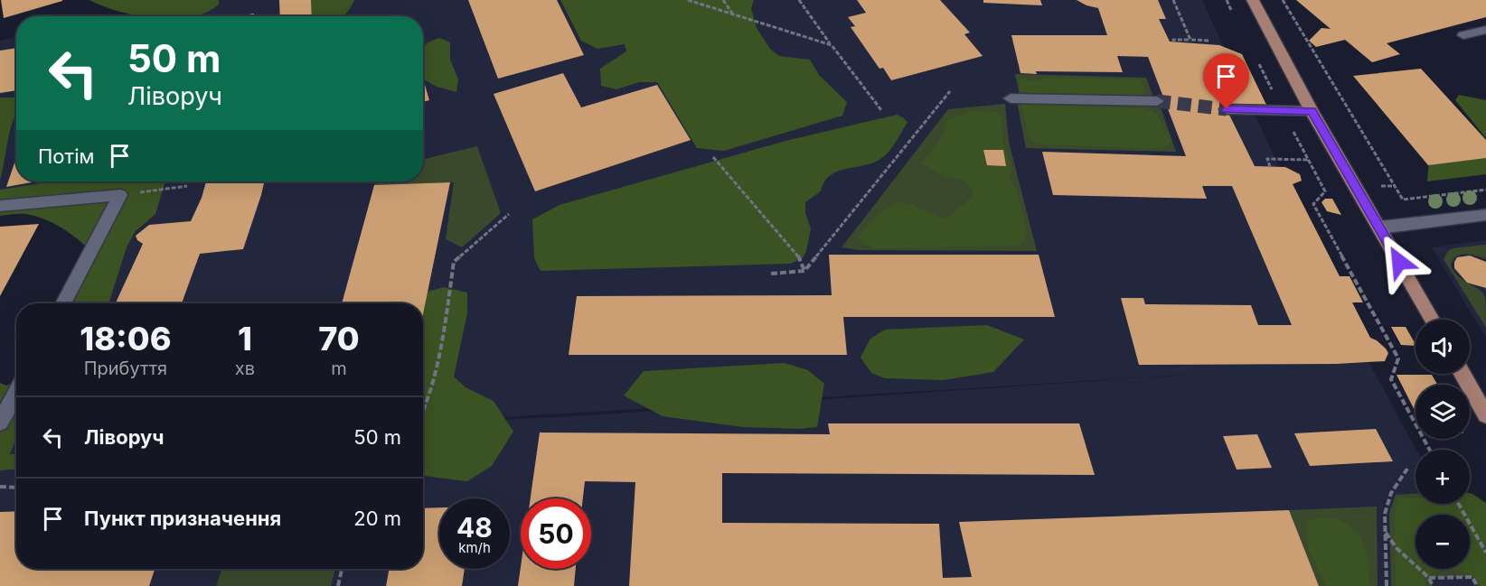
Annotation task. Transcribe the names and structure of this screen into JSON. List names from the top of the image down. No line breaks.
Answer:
{"page":{"turn":["50 m","Ліворуч"],"then":"Потім","eta":["18:06","Прибуття","1","хв","70","m"],"map_buttons":["+","−"],"list":[{"name":"Ліворуч","value":"50 m"},{"name":"Пункт призначення","value":"20 m"}],"speed":"48 km/h","limit":"50"}}
